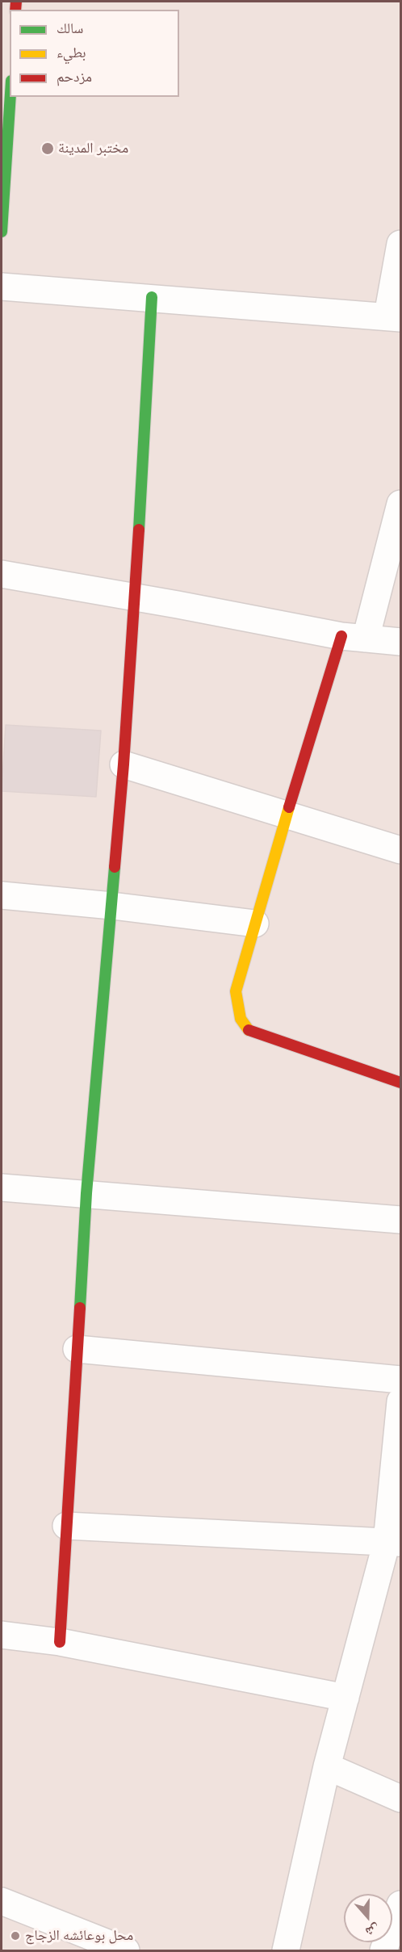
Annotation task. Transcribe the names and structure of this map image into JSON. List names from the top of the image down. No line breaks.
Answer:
{"places":["مختبر المدينة","محل بوعائشه الزجاج"],"legend":["سالك","بطيء","مزدحم"],"north":"bottom"}
